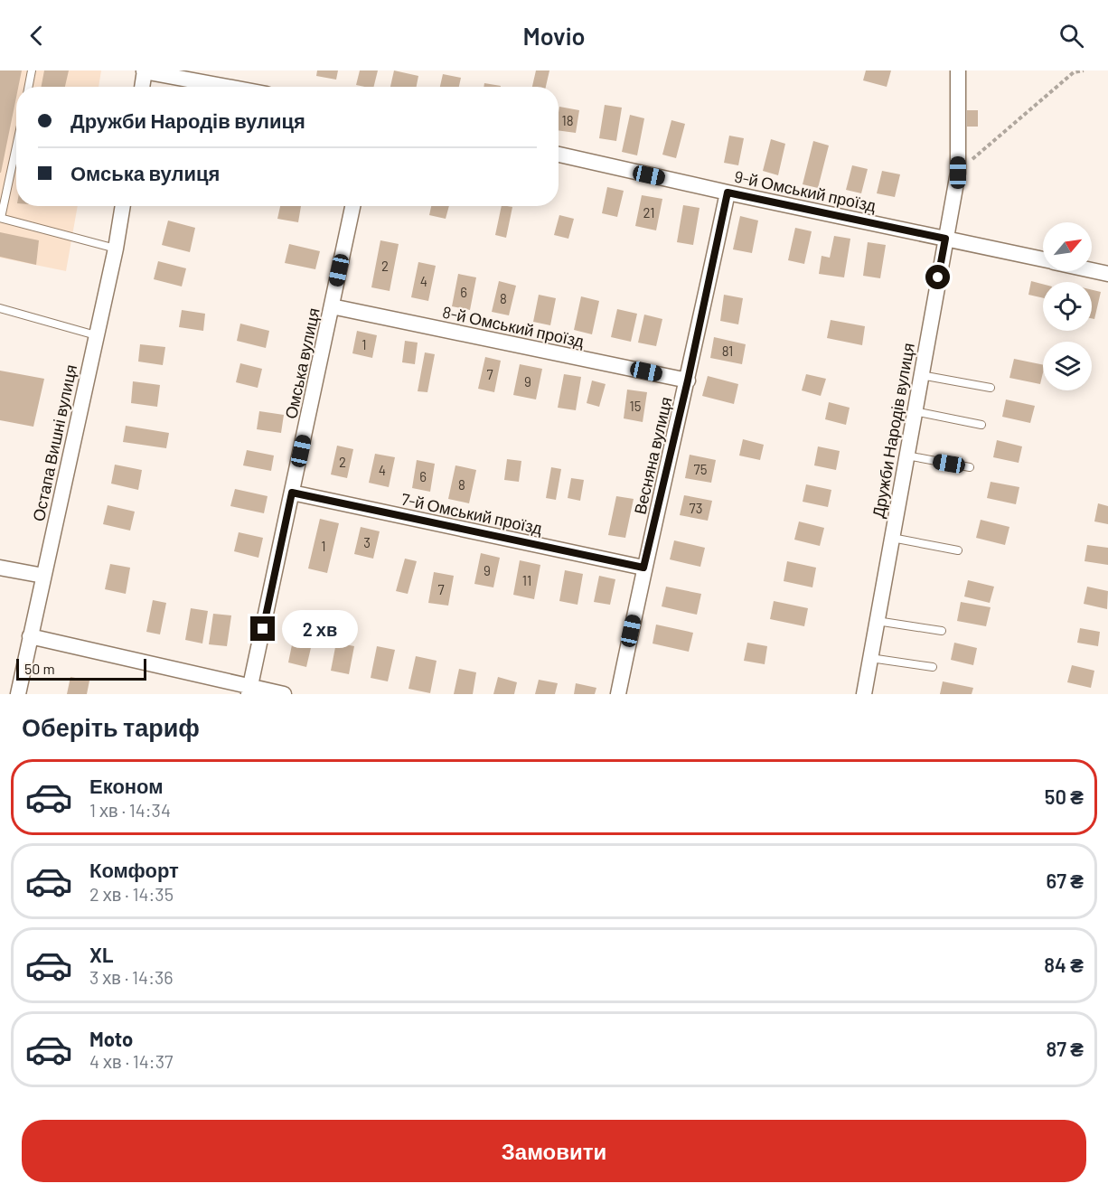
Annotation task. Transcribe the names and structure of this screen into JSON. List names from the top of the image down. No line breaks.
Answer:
{"streets":{"street":["9-й Омський проїзд","8-й Омський проїзд","Омська вулиця","Дружби Народів вулиця","Остапа Вишні вулиця","Весняна вулиця","7-й Омський проїзд"]},"crossings":[["9-й Омський проїзд","Дружби Народів вулиця"],["9-й Омський проїзд","Весняна вулиця"],["8-й Омський проїзд","Омська вулиця"],["8-й Омський проїзд","Весняна вулиця"],["Омська вулиця","7-й Омський проїзд"],["Весняна вулиця","7-й Омський проїзд"]],"house_numbers":["18","21","2","4","6","8","1","81","7","9","15","2","75","4","6","8","73","3","1","9","11","7"],"scale_bar":"50 m","north":"top right","page":{"header":"Movio","banner":["Дружби Народів вулиця","Омська вулиця"],"bubble":"2 хв","scale":"50 m","heading":"Оберіть тариф","list":[{"name":"Економ","note":"1 хв · 14:34","value":"50 ₴"},{"name":"Комфорт","note":"2 хв · 14:35","value":"67 ₴"},{"name":"XL","note":"3 хв · 14:36","value":"84 ₴"},{"name":"Moto","note":"4 хв · 14:37","value":"87 ₴"}],"buttons":"Замовити"}}
